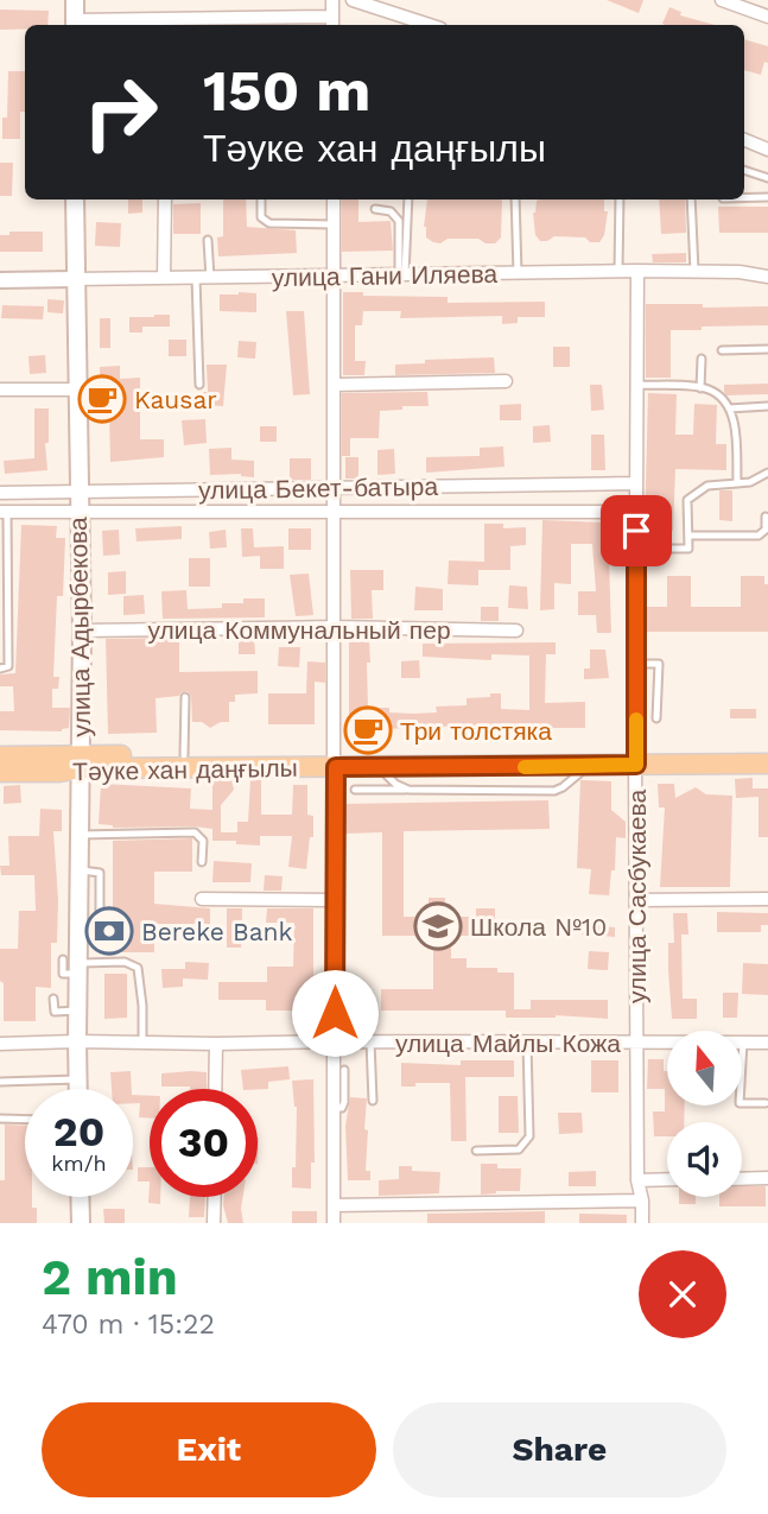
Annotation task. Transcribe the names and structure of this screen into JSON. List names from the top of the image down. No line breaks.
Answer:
{"streets":{"main road":["улица Адырбекова","Тәуке хан даңғылы"],"street":["улица Гани Иляева","улица Бекет-батыра","улица Коммунальный пер","улица Сасбукаева","улица Майлы Кожа"]},"crossings":[["улица Гани Иляева","улица Адырбекова"],["улица Гани Иляева","улица Сасбукаева"],["улица Бекет-батыра","улица Адырбекова"],["улица Бекет-батыра","улица Сасбукаева"],["улица Адырбекова","улица Коммунальный пер"],["улица Адырбекова","Тәуке хан даңғылы"],["улица Адырбекова","улица Майлы Кожа"],["Тәуке хан даңғылы","улица Сасбукаева"],["улица Сасбукаева","улица Майлы Кожа"]],"places":{"cafe":["Kausar","Три толстяка"],"school or university":["Школа №10"],"bank":["Bereke Bank"]},"north":"top","page":{"turn":["150 m","Тәуке хан даңғылы"],"speed":"20 km/h","limit":"30","heading":["2 min","470 m · 15:22"],"buttons":["Exit","Share"]}}
